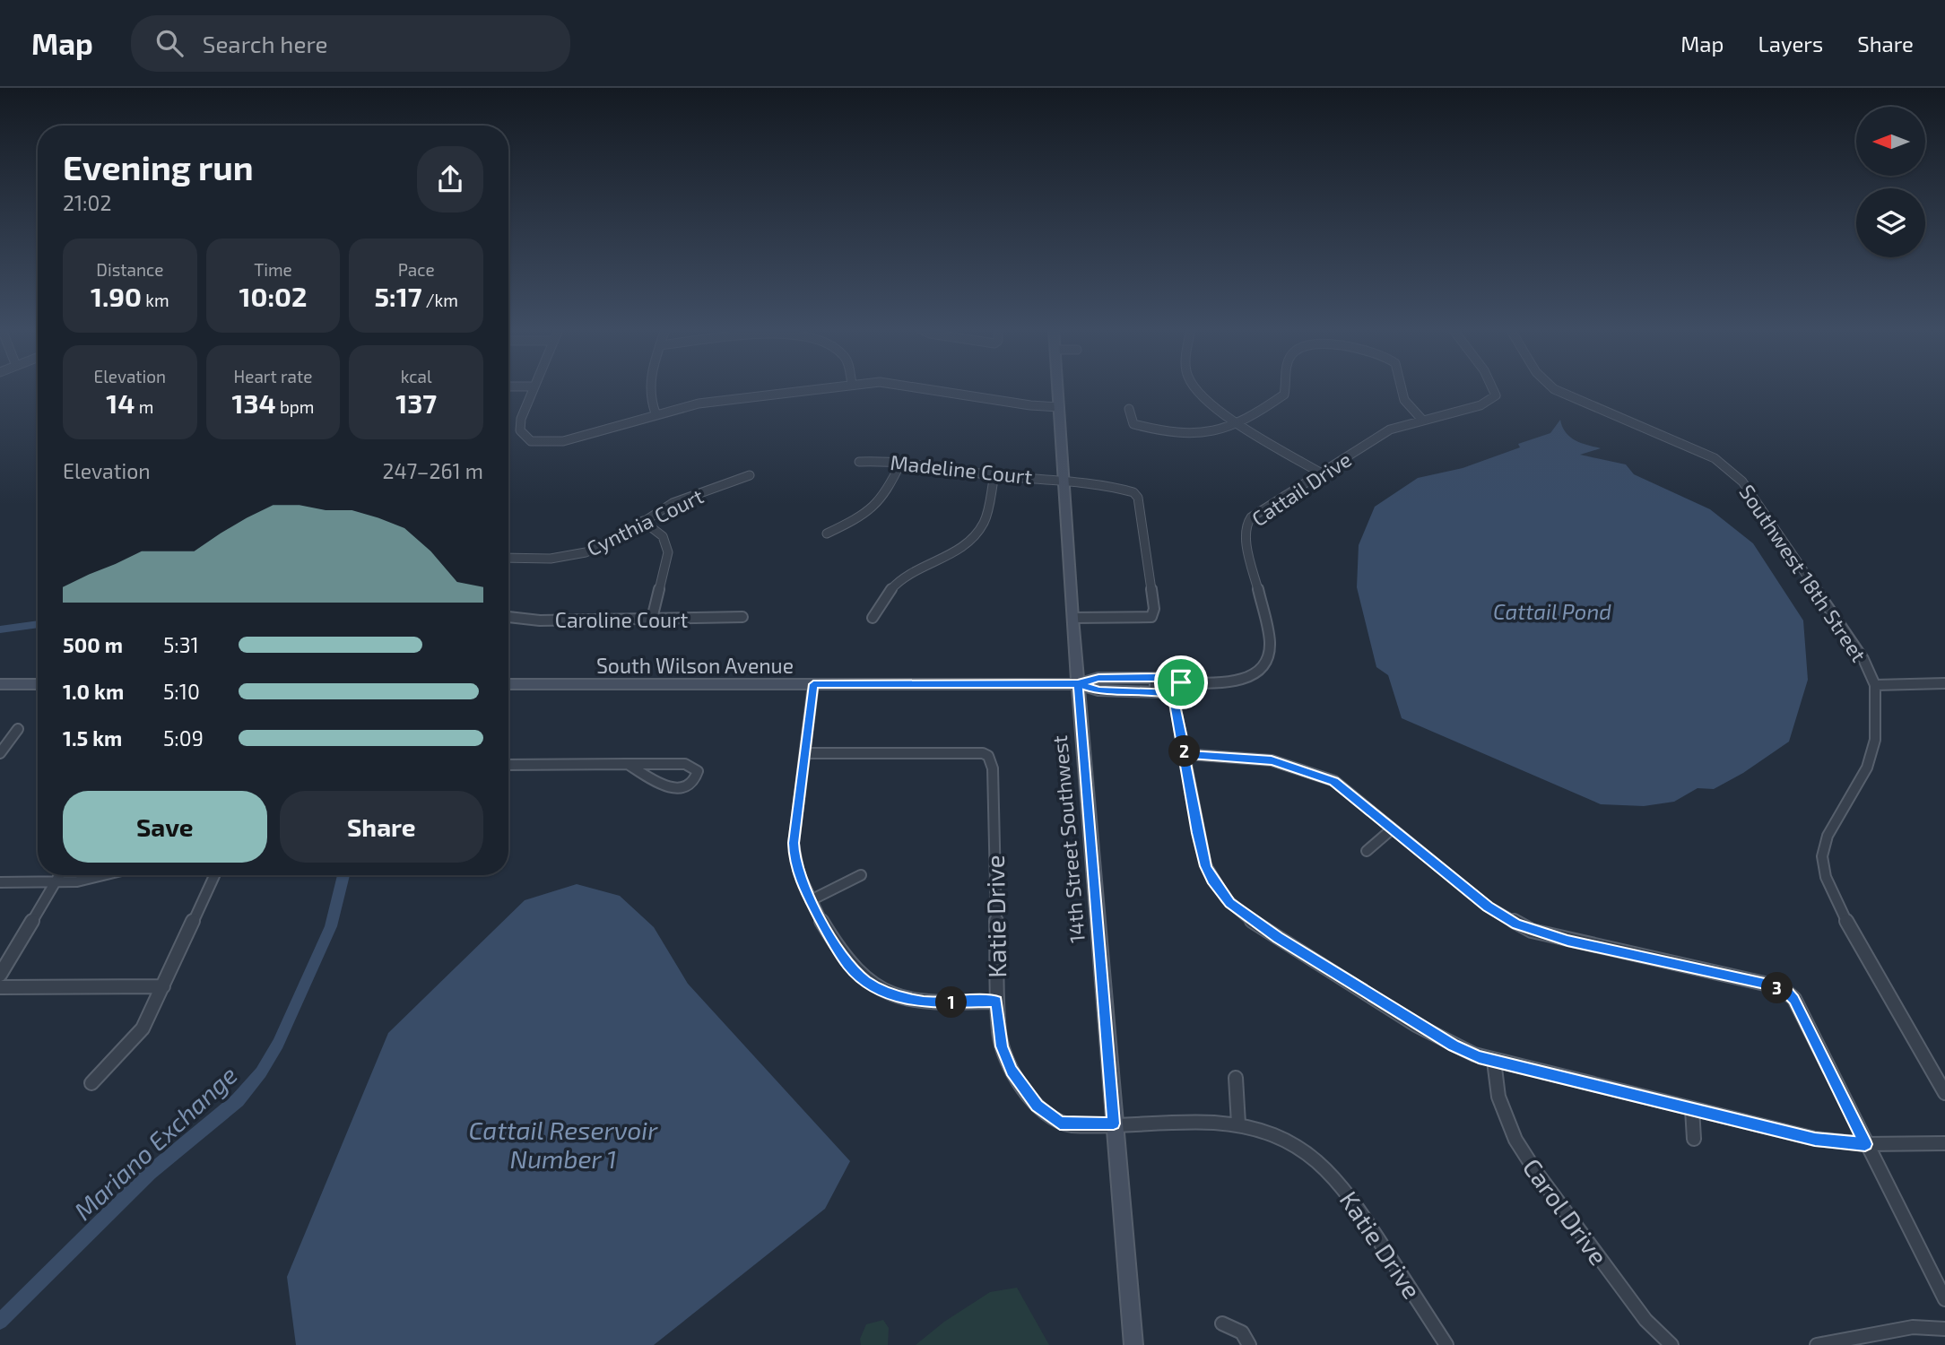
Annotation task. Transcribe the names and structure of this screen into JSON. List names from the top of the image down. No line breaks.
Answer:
{"streets":{"main road":["South Wilson Avenue","14th Street Southwest"],"street":["Madeline Court","Cattail Drive","Cynthia Court","Southwest 18th Street","Caroline Court","Katie Drive","Carol Drive"]},"crossings":[["Madeline Court","14th Street Southwest"],["Cattail Drive","South Wilson Avenue"],["South Wilson Avenue","14th Street Southwest"],["14th Street Southwest","Katie Drive"]],"water":["Cattail Pond","Cattail Reservoir Number 1","Mariano Exchange"],"north":"left","page":{"header":"Map","search":"Search here","nav":["Map","Layers","Share"],"heading":["Evening run","21:02"],"stats":[["Distance","1.90 km"],["Time","10:02"],["Pace","5:17 /km"],["Elevation","14 m"],["Heart rate","134 bpm"],["kcal","137"]],"chart":["Elevation","247–261 m"],"list":[{"name":"500 m","note":"5:31"},{"name":"1.0 km","note":"5:10"},{"name":"1.5 km","note":"5:09"}],"pins":["2","3","1"],"buttons":["Save","Share"]}}
